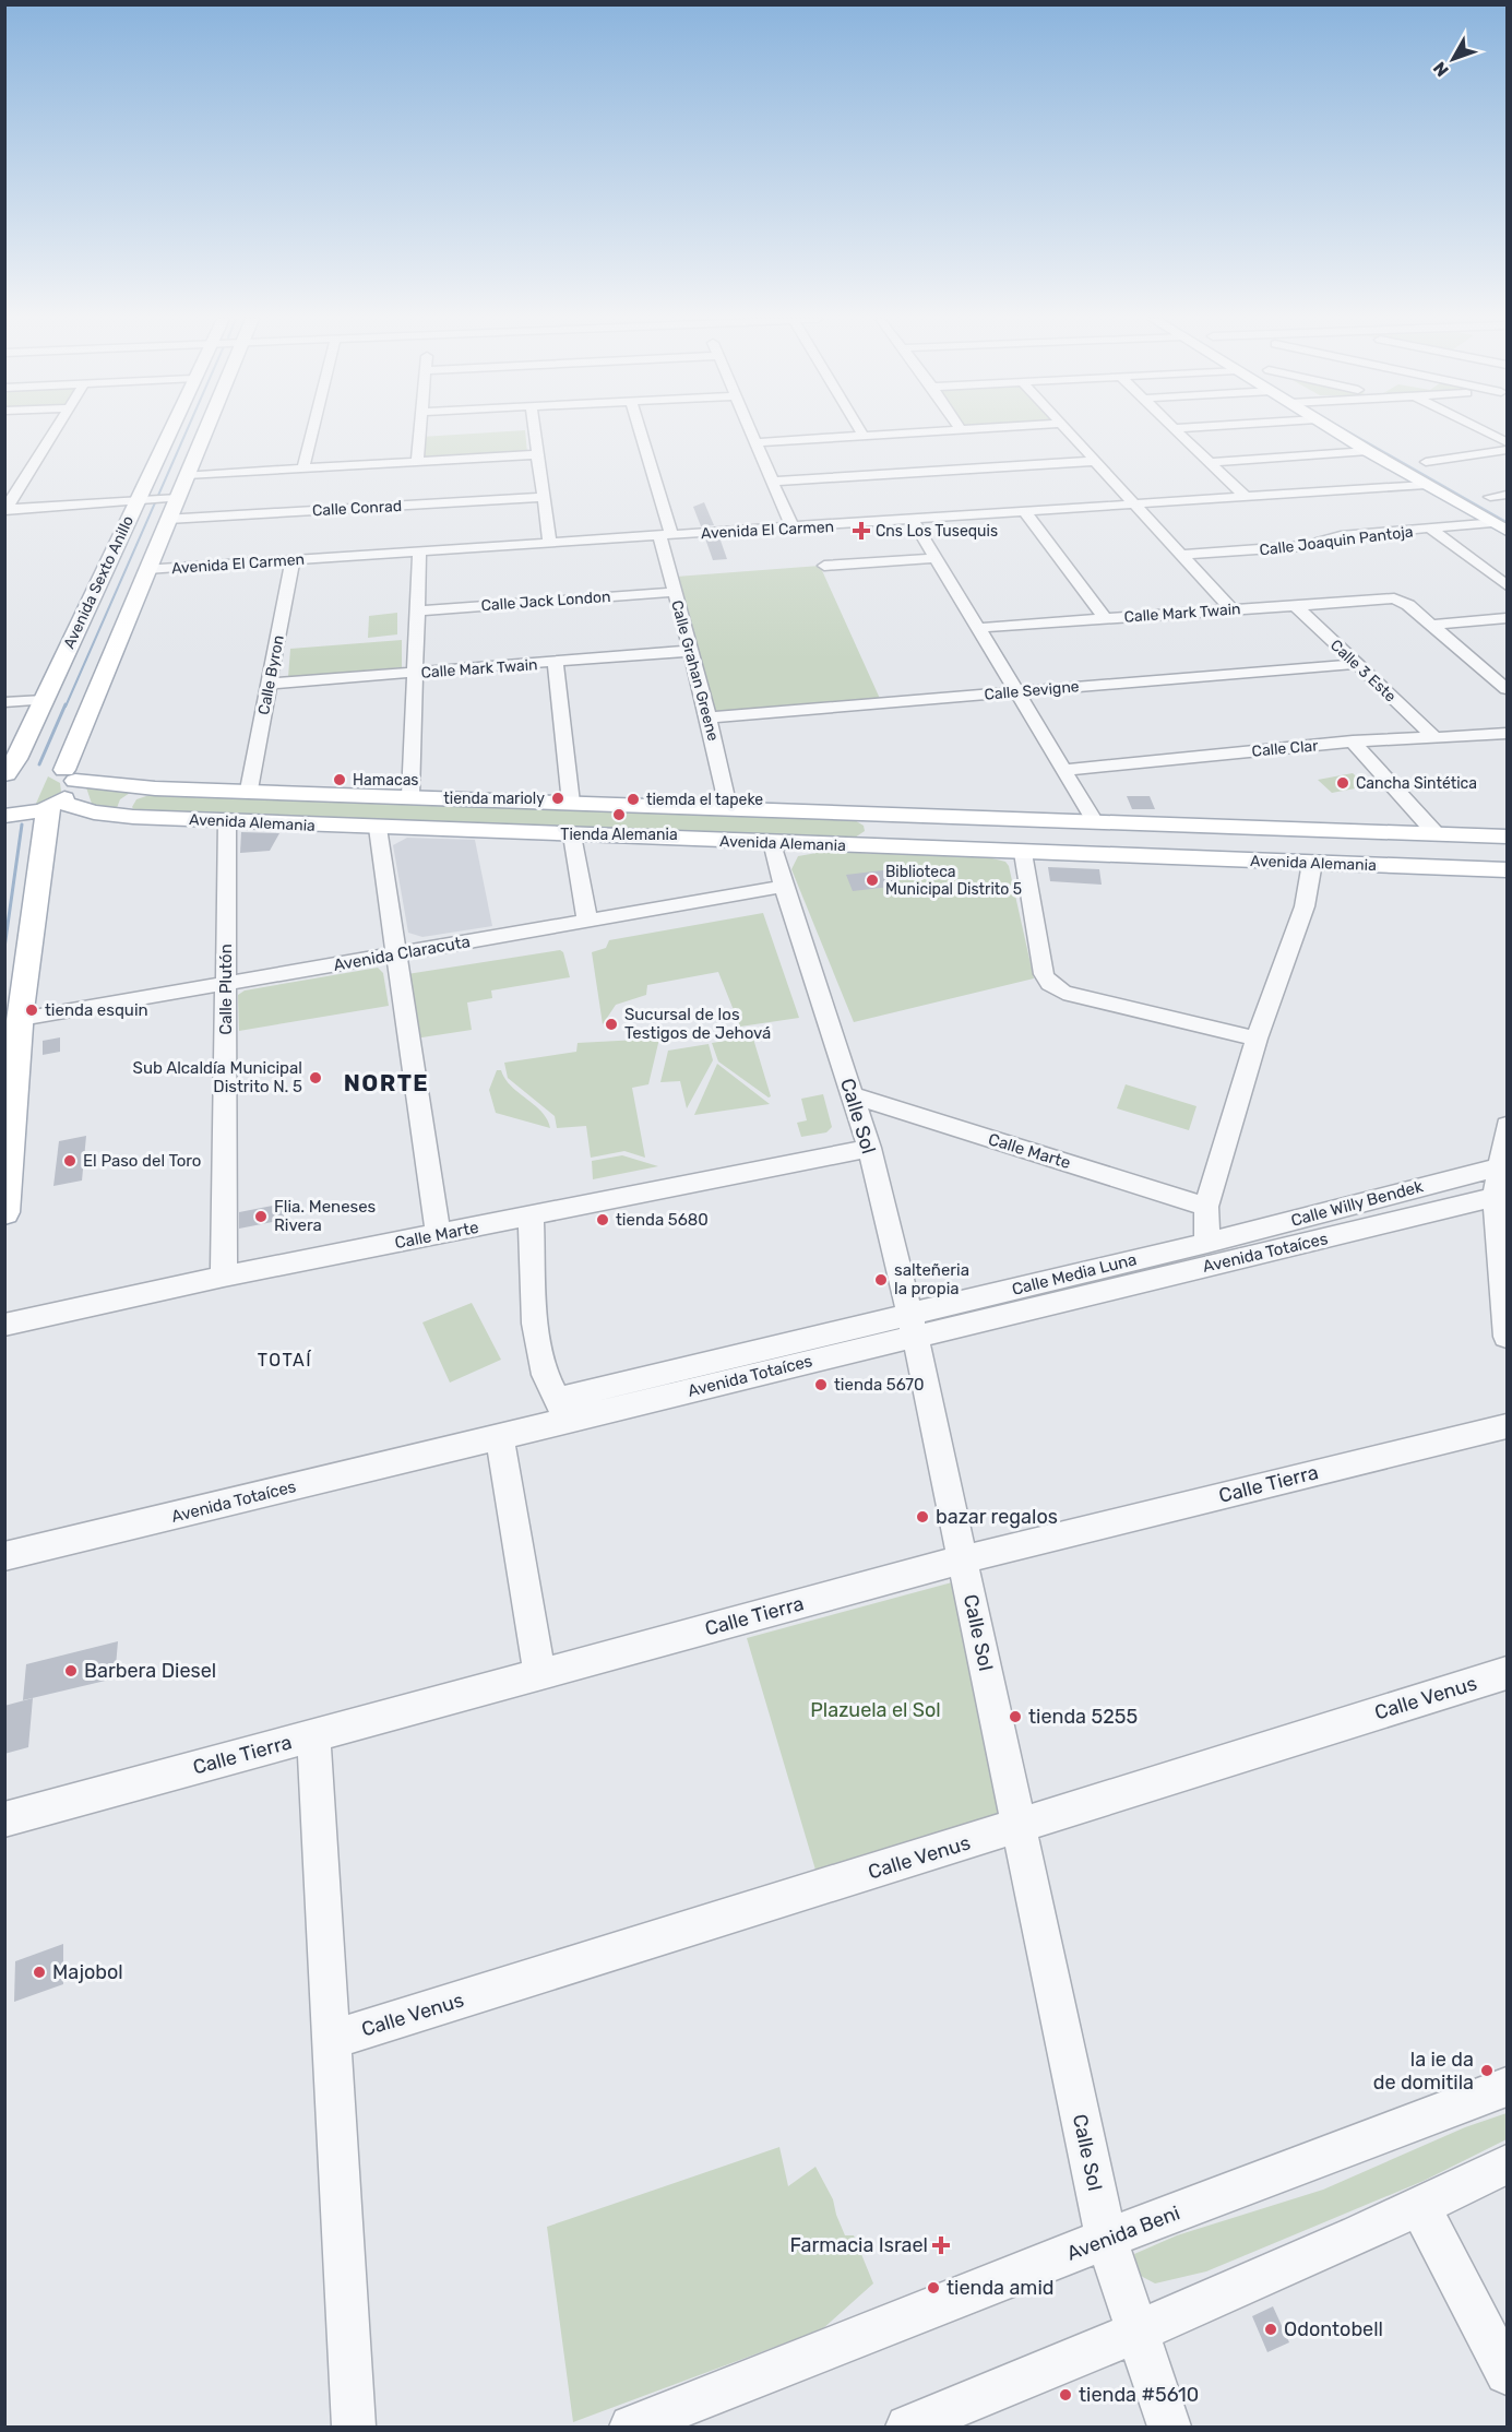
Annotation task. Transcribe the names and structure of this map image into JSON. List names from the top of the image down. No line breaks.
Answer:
{"streets":{"main road":["Avenida Sexto Anillo","Avenida Alemania"],"street":["Calle Conrad","Avenida El Carmen","Calle Joaquin Pantoja","Calle Jack London","Calle Mark Twain","Calle Grahan Greene","Calle 3 Este","Calle Byron","Calle Sevigne","Calle Clar","Avenida Claracuta","Calle Plutón","Calle Sol","Calle Marte","Calle Willy Bendek","Avenida Totaíces","Calle Media Luna","Calle Tierra","Calle Venus","Avenida Beni"]},"crossings":[["Avenida El Carmen","Calle Grahan Greene"],["Avenida El Carmen","Calle Byron"],["Avenida Sexto Anillo","Avenida Alemania"],["Calle Jack London","Calle Grahan Greene"],["Calle Mark Twain","Calle Grahan Greene"],["Calle Mark Twain","Calle 3 Este"],["Calle Mark Twain","Calle Byron"],["Calle Grahan Greene","Calle Sevigne"],["Calle Grahan Greene","Avenida Alemania"],["Calle 3 Este","Calle Sevigne"],["Calle 3 Este","Calle Clar"],["Calle Byron","Avenida Alemania"],["Avenida Alemania","Calle Plutón"],["Avenida Alemania","Calle Sol"],["Avenida Claracuta","Calle Plutón"],["Avenida Claracuta","Calle Sol"],["Calle Plutón","Calle Marte"],["Calle Sol","Calle Marte"],["Calle Sol","Avenida Totaíces"],["Calle Sol","Calle Media Luna"],["Calle Sol","Calle Tierra"],["Calle Sol","Calle Venus"],["Calle Sol","Avenida Beni"],["Calle Willy Bendek","Calle Media Luna"],["Avenida Totaíces","Calle Media Luna"]],"districts":["NORTE","TOTAÍ"],"parks":["Plazuela el Sol"],"places":{"health":["Cns Los Tusequis","Farmacia Israel"],"other":["Hamacas","Cancha Sintética","tienda marioly","tiemda el tapeke","Tienda Alemania","Biblioteca Municipal Distrito 5","tienda esquin","Sucursal de los Testigos de Jehová","Sub Alcaldía Municipal Distrito N. 5","El Paso del Toro","Flia. Meneses Rivera","tienda 5680","salteñeria la propia","tienda 5670","bazar regalos","Barbera Diesel","tienda 5255","Majobol","la ie da de domitila","tienda amid","Odontobell","tienda #5610"]},"north":"bottom left"}
